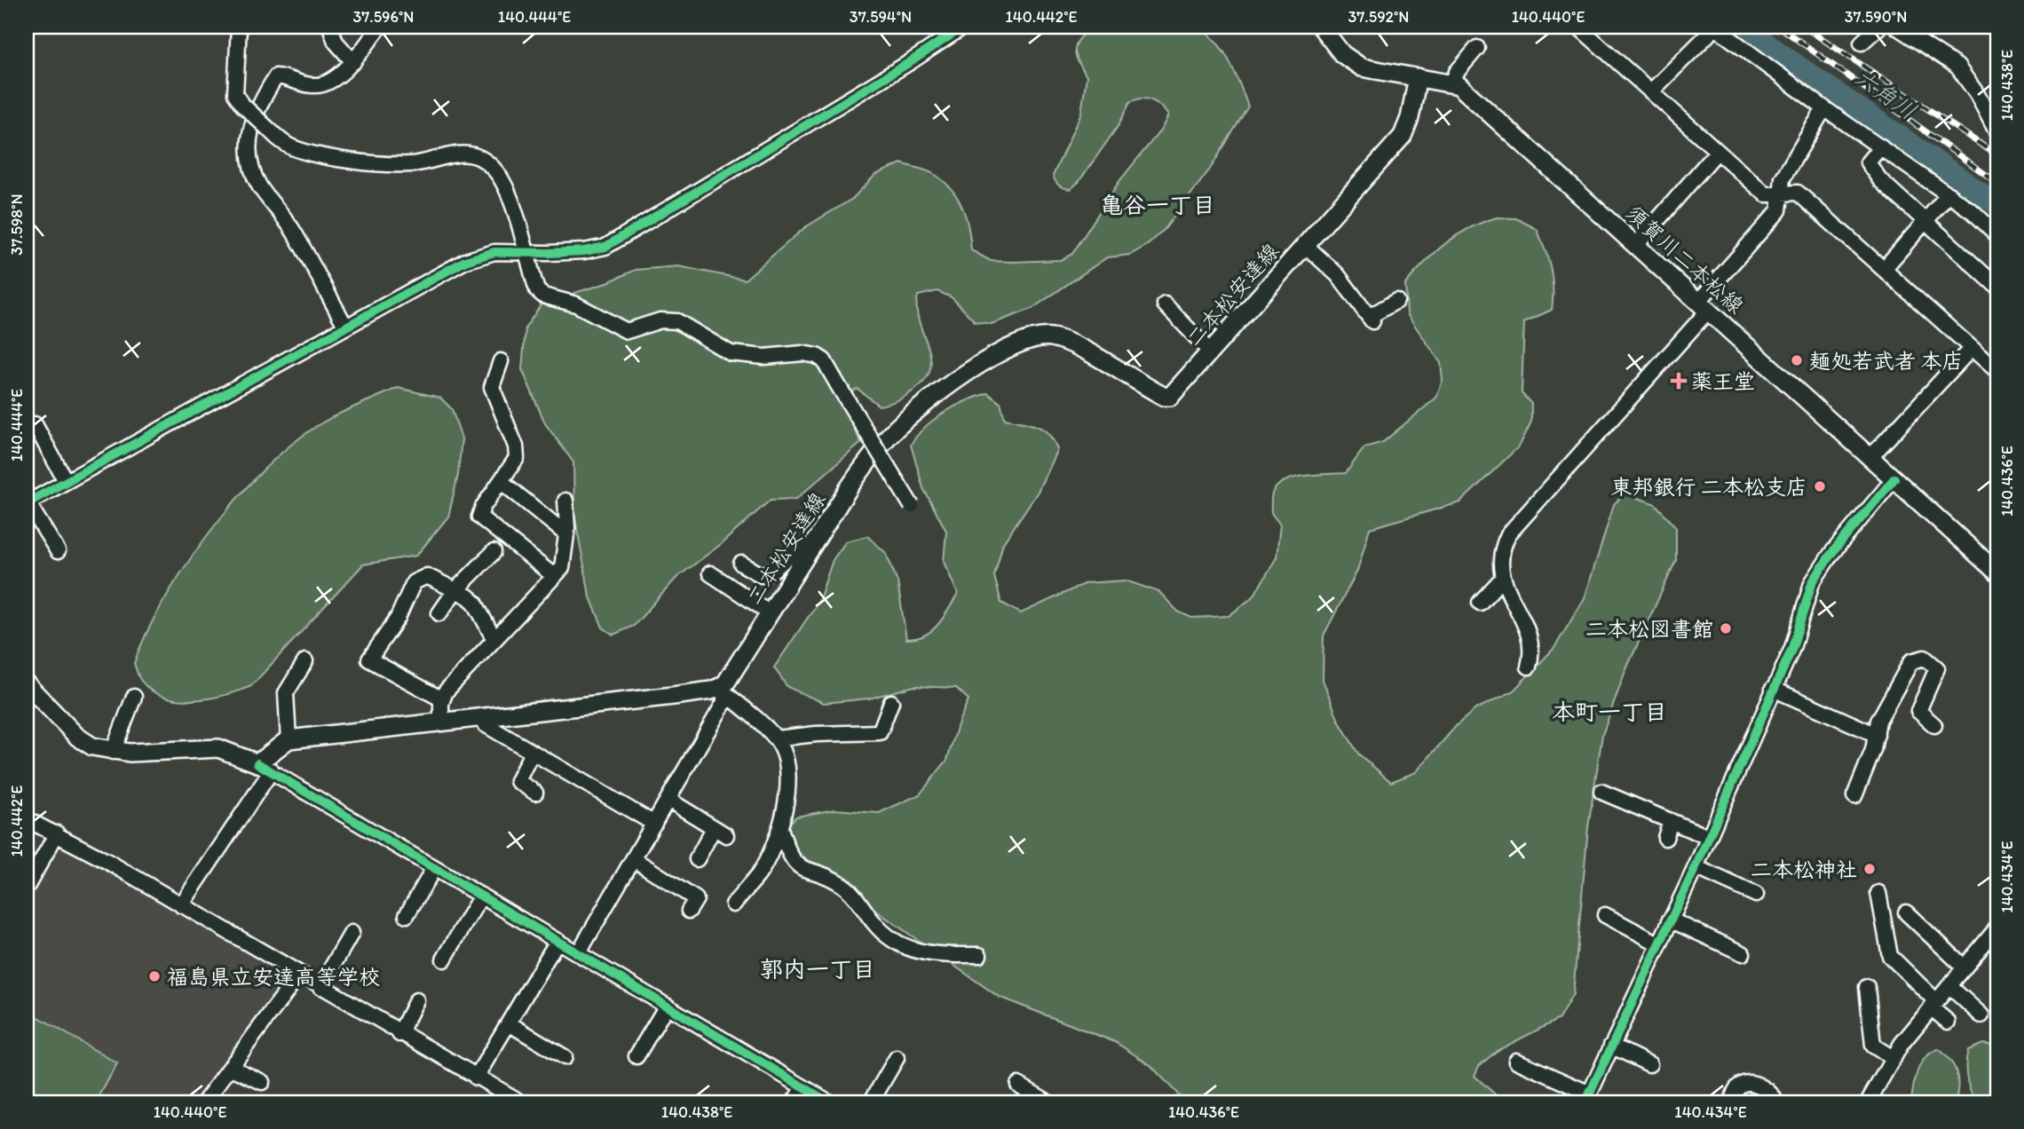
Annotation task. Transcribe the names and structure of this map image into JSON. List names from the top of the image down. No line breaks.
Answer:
{"streets":{"main road":["須賀川二本松線","二本松安達線"]},"crossings":[["須賀川二本松線","二本松安達線"]],"districts":["亀谷一丁目","本町一丁目","郭内一丁目"],"water":["六角川"],"places":{"other":["麺処若武者 本店","東邦銀行 二本松支店","二本松図書館","二本松神社","福島県立安達高等学校"],"health":["薬王堂"]},"coordinates":["37.596°N","140.444°E","37.594°N","140.442°E","37.592°N","140.440°E","37.590°N","140.438°E","37.598°N","140.436°E","140.434°E"]}
